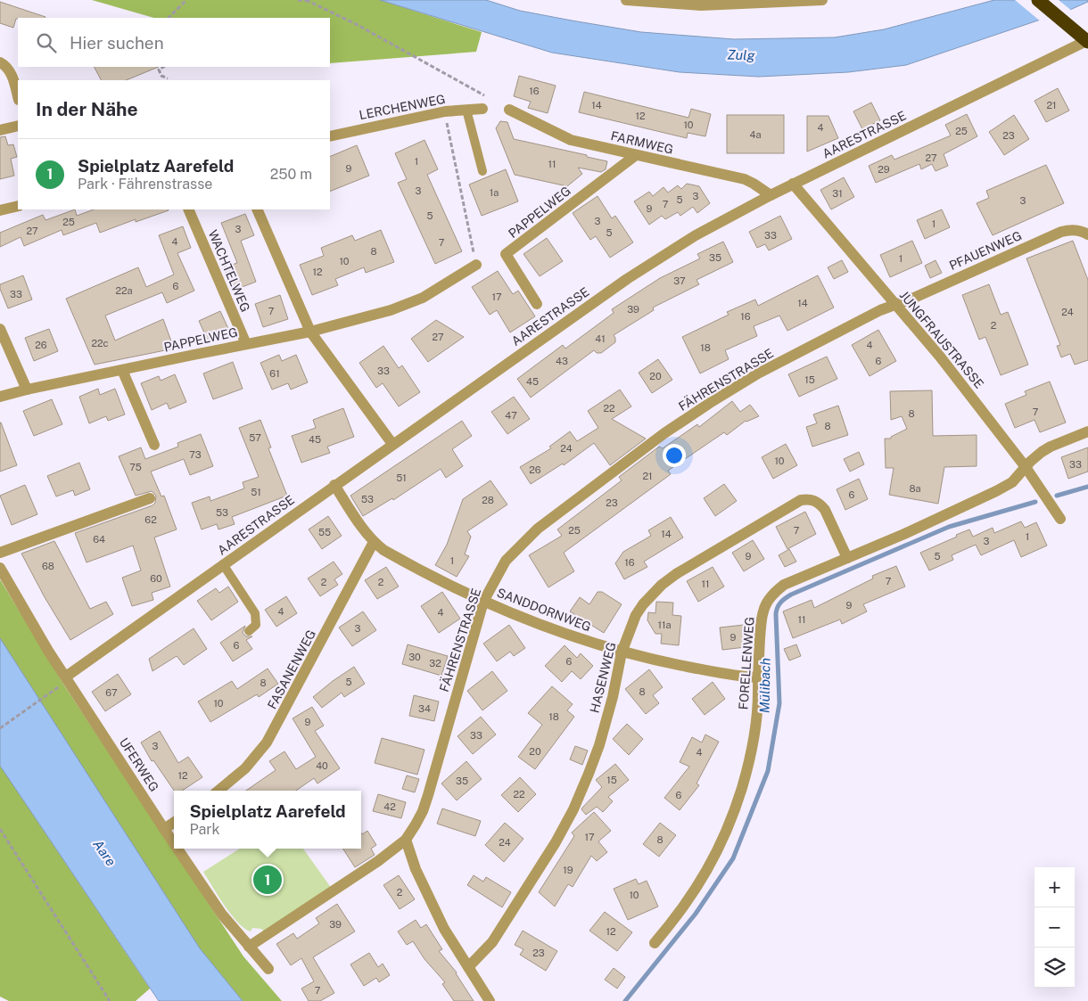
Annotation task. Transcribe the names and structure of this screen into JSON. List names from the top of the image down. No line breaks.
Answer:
{"streets":{"street":["LERCHENWEG","AARESTRASSE","FARMWEG","PAPPELWEG","PFAUENWEG","WACHTELWEG","JUNGFRAUSTRASSE","FÄHRENSTRASSE","SANDDORNWEG","FORELLENWEG","FASANENWEG","HASENWEG","UFERWEG"]},"crossings":[["AARESTRASSE","FARMWEG"],["AARESTRASSE","JUNGFRAUSTRASSE"],["AARESTRASSE","SANDDORNWEG"],["AARESTRASSE","UFERWEG"],["FARMWEG","PAPPELWEG"],["PAPPELWEG","WACHTELWEG"],["PFAUENWEG","JUNGFRAUSTRASSE"],["PFAUENWEG","FÄHRENSTRASSE"],["JUNGFRAUSTRASSE","FÄHRENSTRASSE"],["JUNGFRAUSTRASSE","FORELLENWEG"],["FÄHRENSTRASSE","SANDDORNWEG"],["FÄHRENSTRASSE","UFERWEG"],["SANDDORNWEG","FORELLENWEG"],["SANDDORNWEG","FASANENWEG"],["SANDDORNWEG","HASENWEG"],["FORELLENWEG","HASENWEG"]],"water":["Zulg","Mülibach","Aare"],"house_numbers":["16","14","21","12","10","4","25","4a","23","27","1","11","9","29","3","1a","31","3","5","3","7","9","5","3","25","1","3","27","5","33","4","7","8","35","1","10","12","37","6","22a","33","17","14","39","7","24","16","2","27","41","22c","26","4","18","43","6","33","61","20","15","45","22","7","8","47","8","57","45","24","73","10","33","75","26","21","51","8a","51","6","53","28","23","53","62","25","7","55","14","1","64","3","9","5","1","16","68","60","7","2","2","11","9","4","4","11","11a","3","9","6","30","6","32","5","8","8","67","10","34","18","9","33","3","20","4","40","12","15","35","22","6","42","17","8","24","19","2","10","39","12","23","7"],"page":{"search":"Hier suchen","heading":"In der Nähe","list":[{"mark":"1","name":"Spielplatz Aarefeld","note":"Park · Fährenstrasse","value":"250 m"}],"popup":["Spielplatz Aarefeld","Park"],"pins":"1","map_buttons":["+","−"]}}
